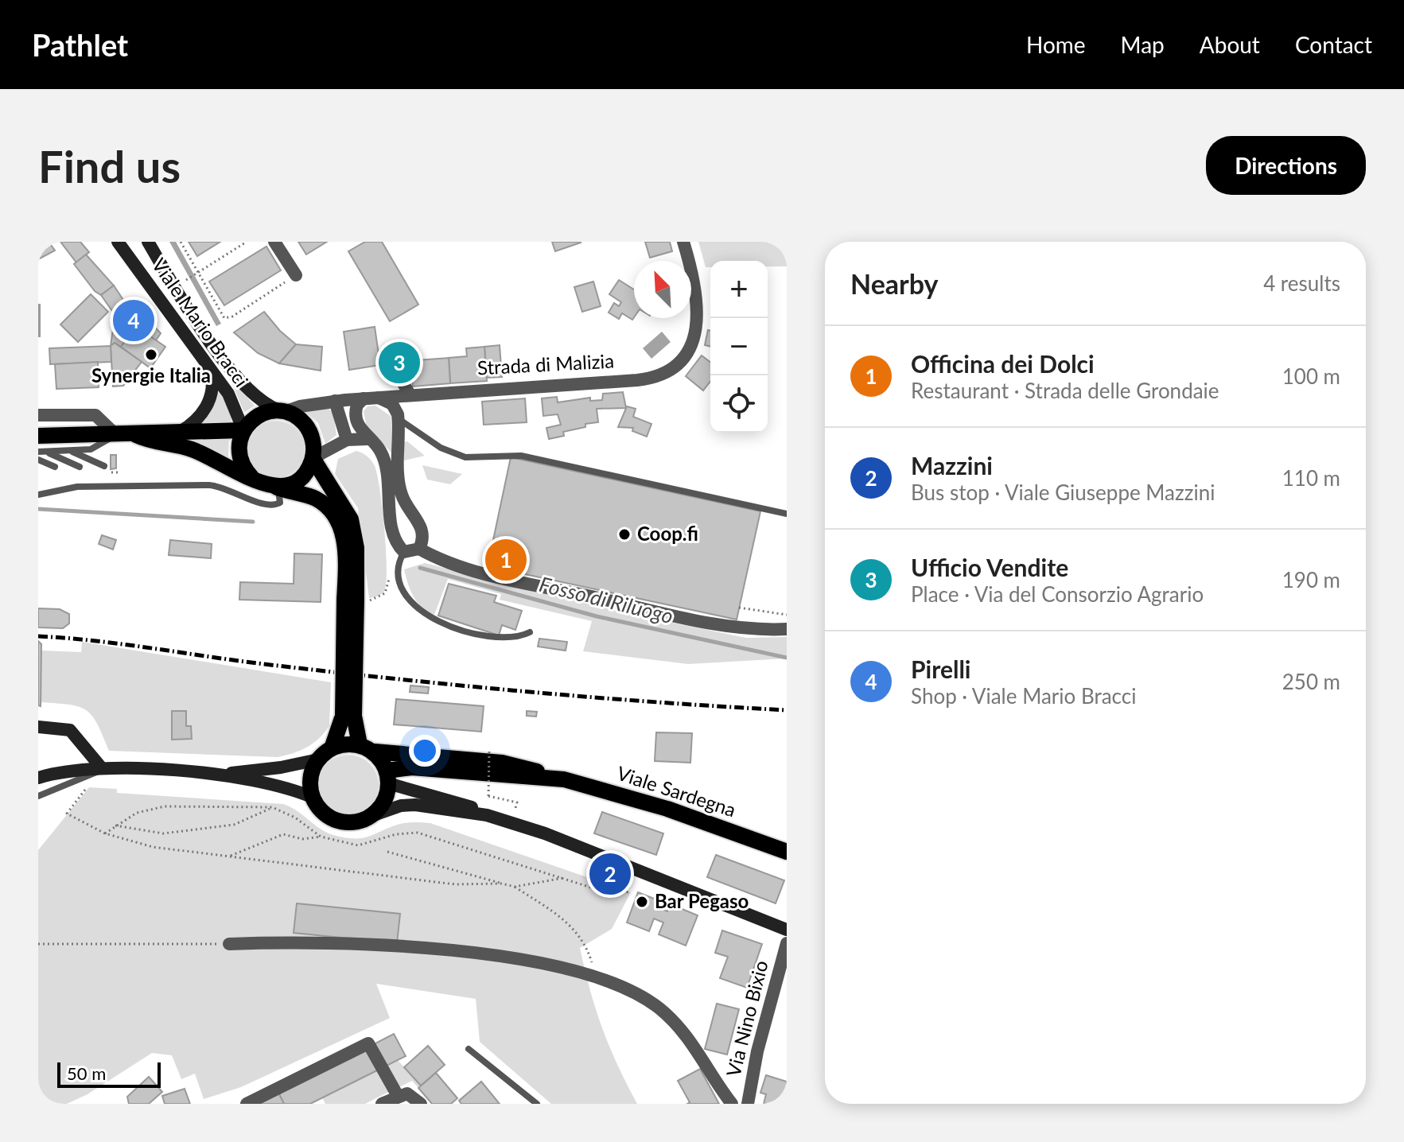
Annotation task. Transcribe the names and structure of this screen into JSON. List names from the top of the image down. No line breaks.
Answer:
{"streets":{"main road":["Viale Mario Bracci","Viale Sardegna"],"street":["Strada di Malizia","Via Nino Bixio"]},"crossings":[["Viale Mario Bracci","Strada di Malizia"]],"water":["Fosso di Riluogo"],"places":["Synergie Italia","Coop.fi","Bar Pegaso"],"scale_bar":"50 m","north":"top left","page":{"header":"Pathlet","nav":["Home","Map","About","Contact"],"buttons":"Directions","title":"Find us","heading":["Nearby","4 results"],"map_buttons":["+","−"],"pins":["4","3","1","2"],"list":[{"mark":"1","name":"Officina dei Dolci","note":"Restaurant · Strada delle Grondaie","value":"100 m"},{"mark":"2","name":"Mazzini","note":"Bus stop · Viale Giuseppe Mazzini","value":"110 m"},{"mark":"3","name":"Ufficio Vendite","note":"Place · Via del Consorzio Agrario","value":"190 m"},{"mark":"4","name":"Pirelli","note":"Shop · Viale Mario Bracci","value":"250 m"}],"scale":"50 m"}}
